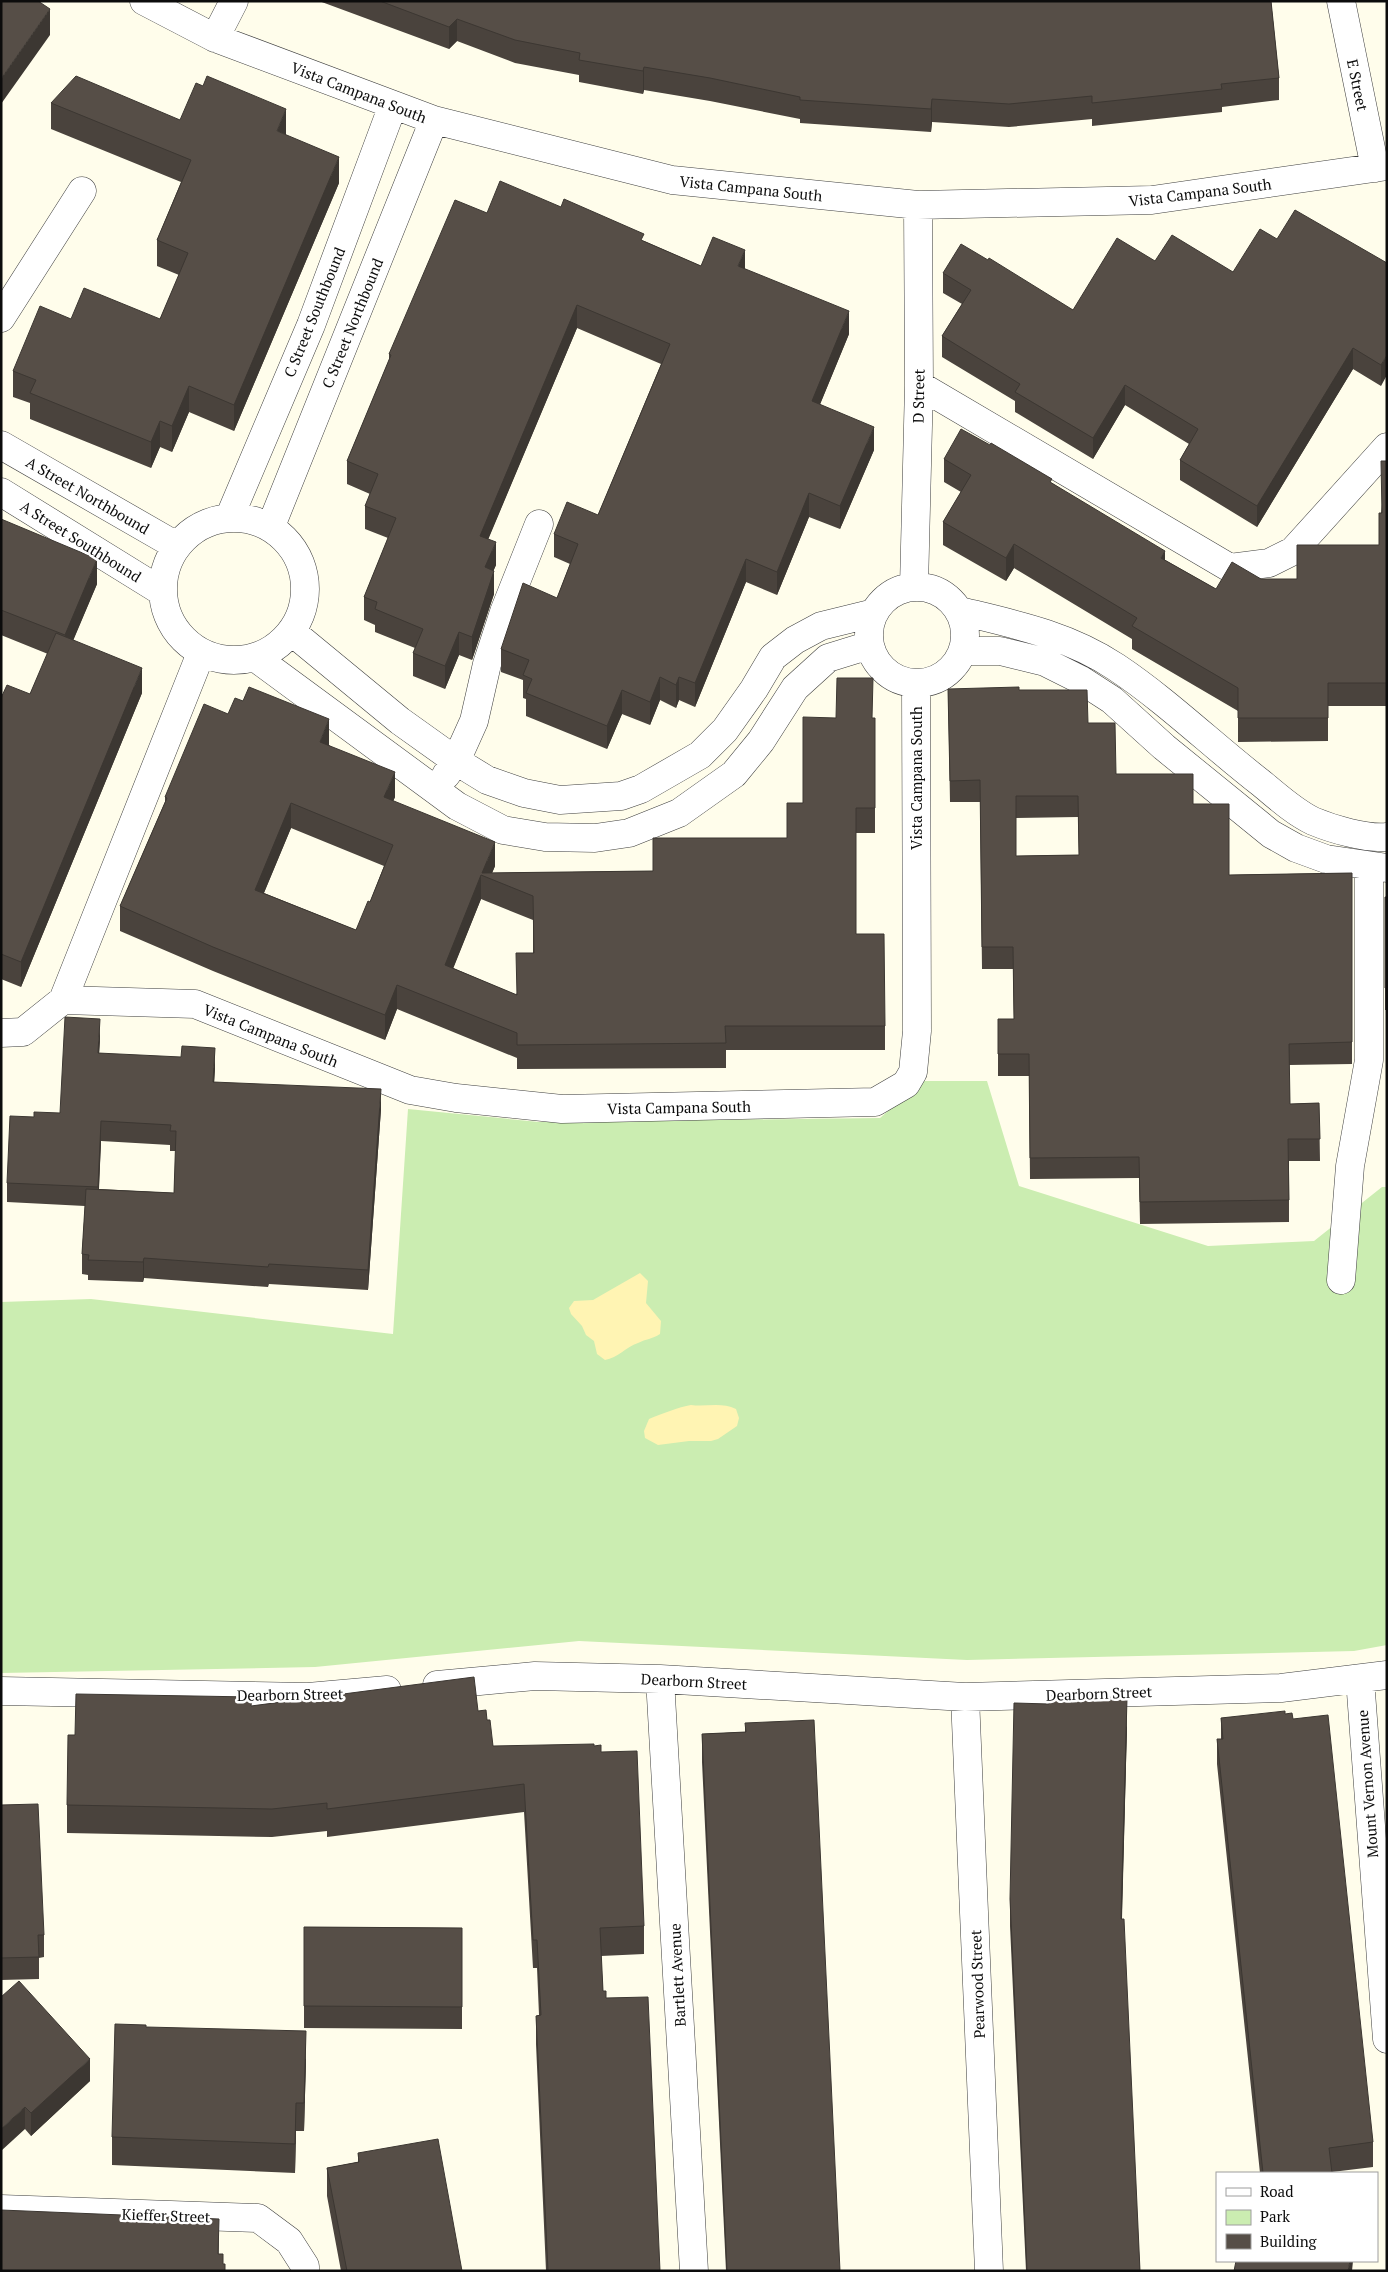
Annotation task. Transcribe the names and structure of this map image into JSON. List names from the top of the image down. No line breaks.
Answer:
{"streets":{"street":["E Street","Vista Campana South","C Street Southbound","C Street Northbound","D Street","A Street Northbound","A Street Southbound","Dearborn Street","Mount Vernon Avenue","Bartlett Avenue","Pearwood Street","Kieffer Street"]},"crossings":[["E Street","Vista Campana South"],["Vista Campana South","C Street Southbound"],["Vista Campana South","C Street Northbound"],["Vista Campana South","D Street"],["C Street Southbound","C Street Northbound"],["C Street Southbound","A Street Northbound"],["C Street Southbound","A Street Southbound"],["C Street Northbound","A Street Northbound"],["C Street Northbound","A Street Southbound"],["A Street Northbound","A Street Southbound"],["Dearborn Street","Mount Vernon Avenue"],["Dearborn Street","Bartlett Avenue"],["Dearborn Street","Pearwood Street"]],"legend":["Road","Park","Building"]}
